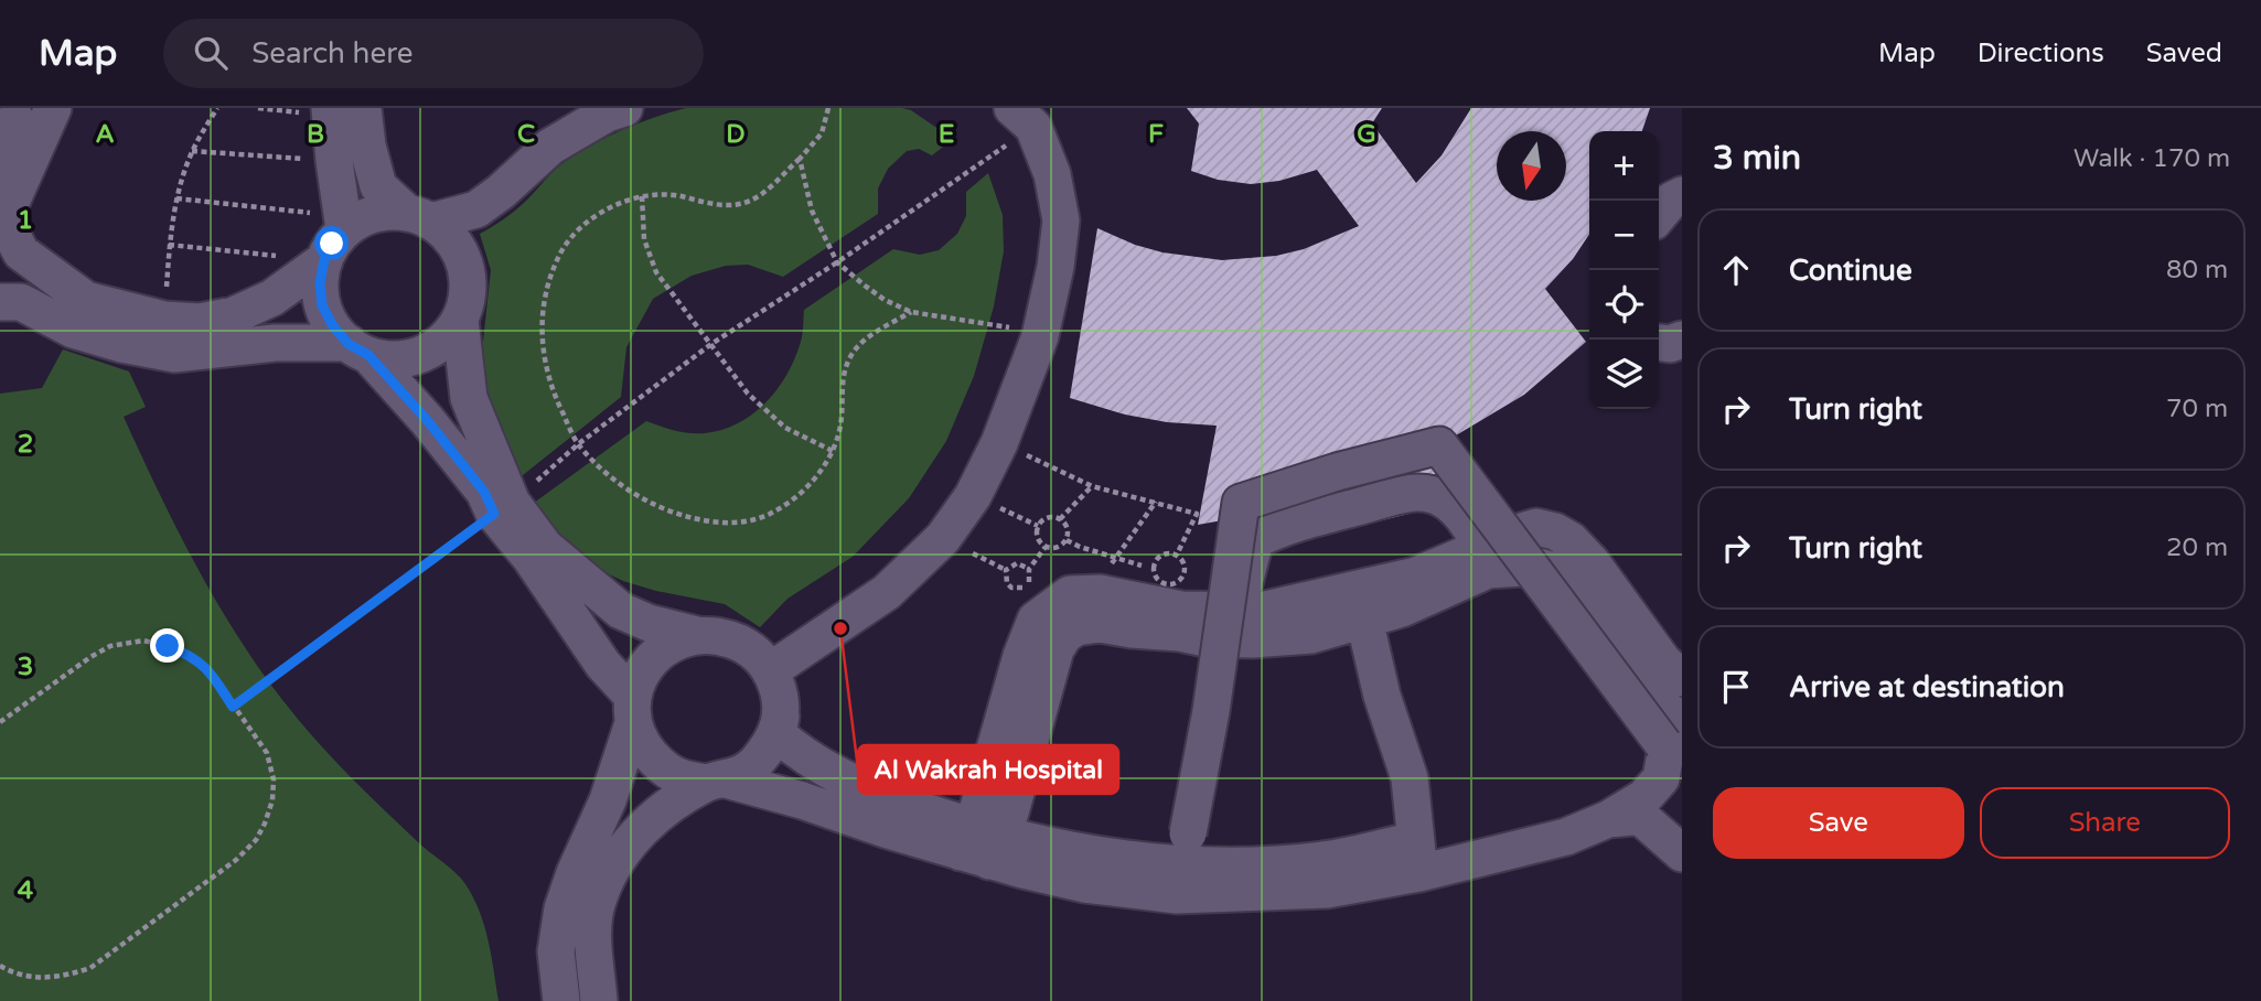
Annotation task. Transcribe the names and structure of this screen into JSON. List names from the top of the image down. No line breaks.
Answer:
{"places":["Al Wakrah Hospital"],"north":"bottom","page":{"header":"Map","search":"Search here","nav":["Map","Directions","Saved"],"heading":["3 min","Walk · 170 m"],"map_buttons":["+","−"],"list":[["Continue","80 m"],["Turn right","70 m"],["Turn right","20 m"],"Arrive at destination"],"buttons":["Save","Share"]},"grid":{"columns":["A","B","C","D","E","F","G"],"rows":["1","2","3","4"]}}
